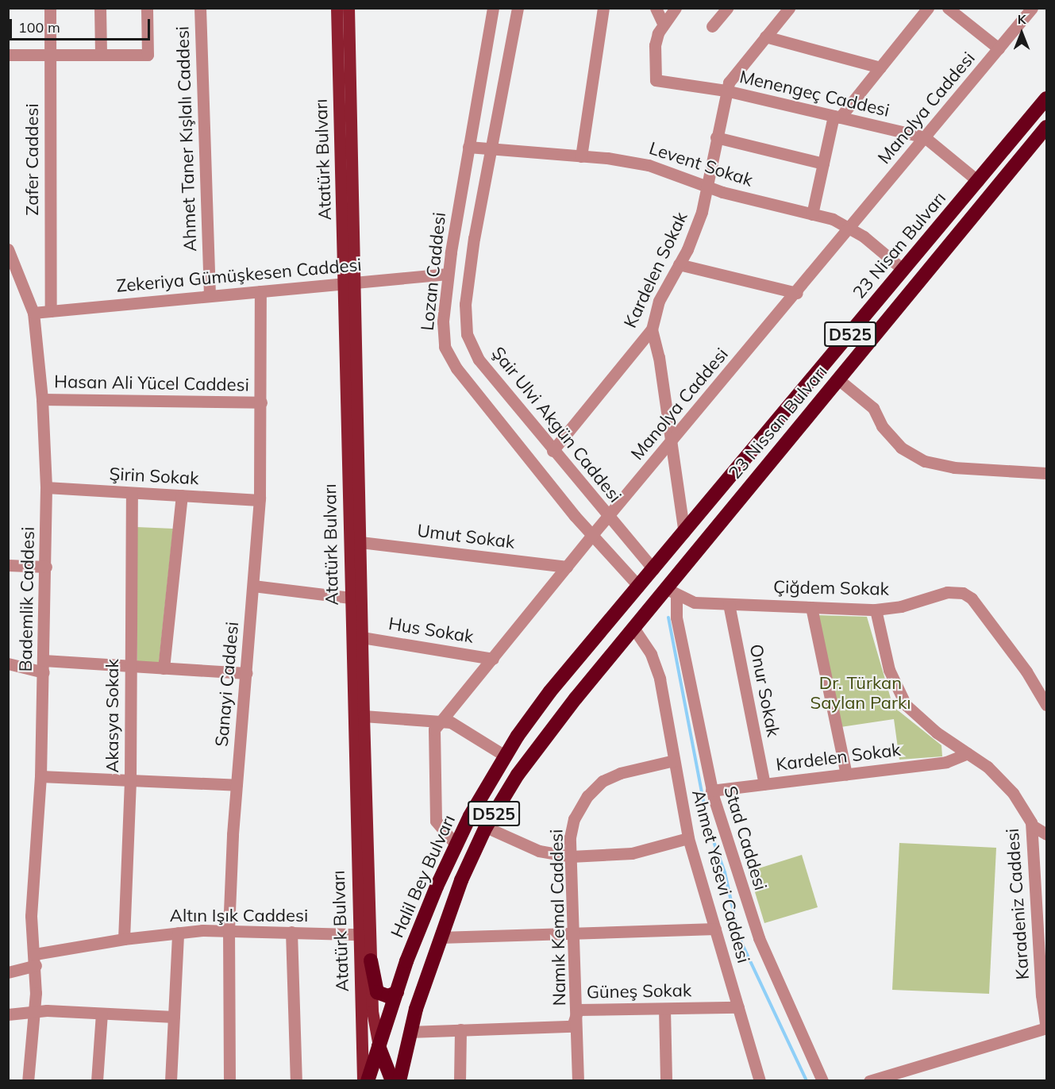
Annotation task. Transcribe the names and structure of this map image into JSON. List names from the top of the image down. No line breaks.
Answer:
{"streets":{"highway":["23 Nisan Bulvarı","D525","23 Nissan Bulvarı","Halil Bey Bulvarı"],"main road":["Atatürk Bulvarı"],"street":["Menengeç Caddesi","Manolya Caddesi","Ahmet Taner Kışlalı Caddesi","Zafer Caddesi","Levent Sokak","Kardelen Sokak","Lozan Caddesi","Zekeriya Gümüşkesen Caddesi","Hasan Ali Yücel Caddesi","Şair Ulvi Akgün Caddesi","Şirin Sokak","Umut Sokak","Çiğdem Sokak","Bademlik Caddesi","Hus Sokak","Sanayi Caddesi","Onur Sokak","Akasya Sokak","Stad Caddesi","Ahmet Yesevi Caddesi","Karadeniz Caddesi","Altın Işık Caddesi","Namık Kemal Caddesi","Güneş Sokak"]},"crossings":[["Menengeç Caddesi","Manolya Caddesi"],["Menengeç Caddesi","23 Nisan Bulvarı"],["Menengeç Caddesi","Kardelen Sokak"],["Manolya Caddesi","Levent Sokak"],["Manolya Caddesi","Lozan Caddesi"],["Manolya Caddesi","Şair Ulvi Akgün Caddesi"],["Manolya Caddesi","Umut Sokak"],["Manolya Caddesi","Hus Sokak"],["Manolya Caddesi","Halil Bey Bulvarı"],["Ahmet Taner Kışlalı Caddesi","Zekeriya Gümüşkesen Caddesi"],["Zafer Caddesi","Zekeriya Gümüşkesen Caddesi"],["Atatürk Bulvarı","Zekeriya Gümüşkesen Caddesi"],["Atatürk Bulvarı","Umut Sokak"],["Atatürk Bulvarı","Hus Sokak"],["Atatürk Bulvarı","Halil Bey Bulvarı"],["Atatürk Bulvarı","Altın Işık Caddesi"],["Levent Sokak","23 Nisan Bulvarı"],["Levent Sokak","Kardelen Sokak"],["Levent Sokak","Lozan Caddesi"],["Levent Sokak","Şair Ulvi Akgün Caddesi"],["23 Nisan Bulvarı","Şair Ulvi Akgün Caddesi"],["23 Nisan Bulvarı","Halil Bey Bulvarı"],["Kardelen Sokak","Şair Ulvi Akgün Caddesi"],["Kardelen Sokak","Onur Sokak"],["Kardelen Sokak","Stad Caddesi"],["Kardelen Sokak","Karadeniz Caddesi"],["Lozan Caddesi","Zekeriya Gümüşkesen Caddesi"],["Lozan Caddesi","Halil Bey Bulvarı"],["Zekeriya Gümüşkesen Caddesi","Bademlik Caddesi"],["Zekeriya Gümüşkesen Caddesi","Sanayi Caddesi"],["Hasan Ali Yücel Caddesi","Bademlik Caddesi"],["Hasan Ali Yücel Caddesi","Sanayi Caddesi"],["23 Nissan Bulvarı","Çiğdem Sokak"],["23 Nissan Bulvarı","Stad Caddesi"],["23 Nissan Bulvarı","Halil Bey Bulvarı"],["Şair Ulvi Akgün Caddesi","Halil Bey Bulvarı"],["Şirin Sokak","Bademlik Caddesi"],["Şirin Sokak","Sanayi Caddesi"],["Şirin Sokak","Akasya Sokak"],["Çiğdem Sokak","Onur Sokak"],["Çiğdem Sokak","Stad Caddesi"],["Çiğdem Sokak","Halil Bey Bulvarı"],["Çiğdem Sokak","Karadeniz Caddesi"],["Bademlik Caddesi","Altın Işık Caddesi"],["Sanayi Caddesi","Altın Işık Caddesi"],["Akasya Sokak","Altın Işık Caddesi"],["Stad Caddesi","Halil Bey Bulvarı"],["Halil Bey Bulvarı","Ahmet Yesevi Caddesi"],["Halil Bey Bulvarı","Güneş Sokak"],["Ahmet Yesevi Caddesi","Namık Kemal Caddesi"],["Ahmet Yesevi Caddesi","Güneş Sokak"],["Namık Kemal Caddesi","Güneş Sokak"]],"parks":["Dr. Türkan Saylan Parkı"],"scale_bar":"100 m","north":"top"}
